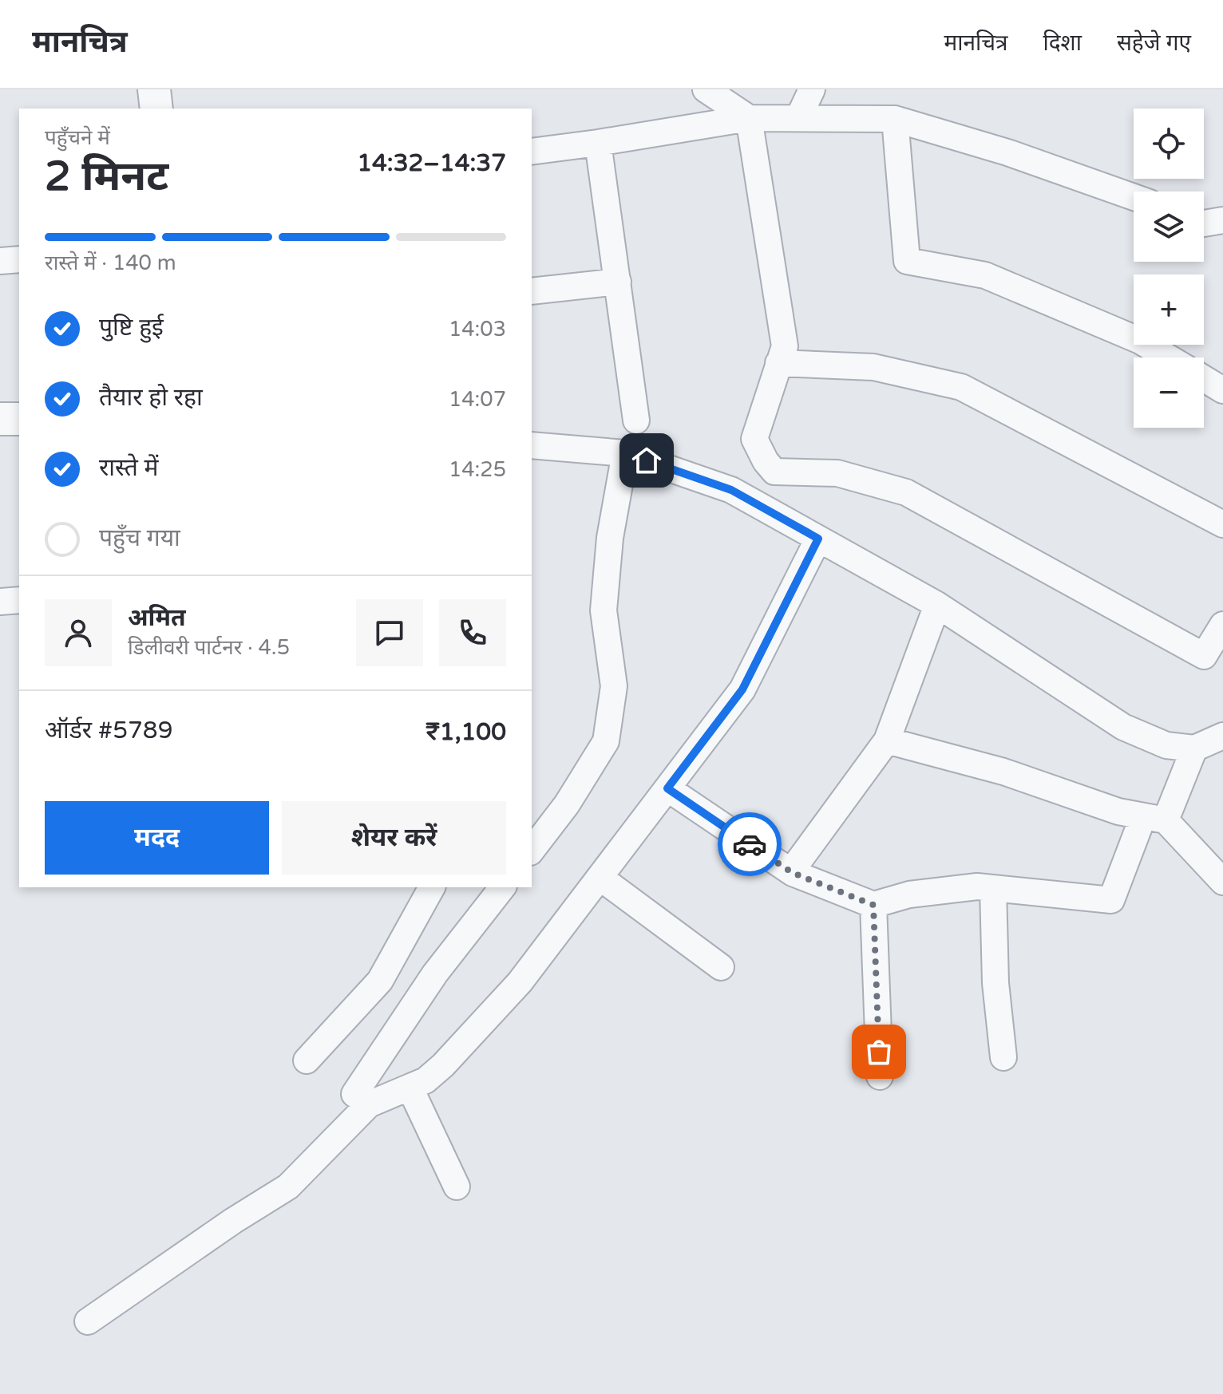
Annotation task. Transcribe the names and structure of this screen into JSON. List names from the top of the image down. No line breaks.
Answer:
{"page":{"header":"मानचित्र","nav":["मानचित्र","दिशा","सहेजे गए"],"map_buttons":["+","−"],"heading":["2 मिनट","पहुँचने में","14:32–14:37"],"panel":["अमित","डिलीवरी पार्टनर · 4.5","ऑर्डर #5789","₹1,100"],"bar":"रास्ते में · 140 m","list":[["पुष्टि हुई","14:03"],["तैयार हो रहा","14:07"],["रास्ते में","14:25"],"पहुँच गया"],"buttons":["मदद","शेयर करें"]}}
